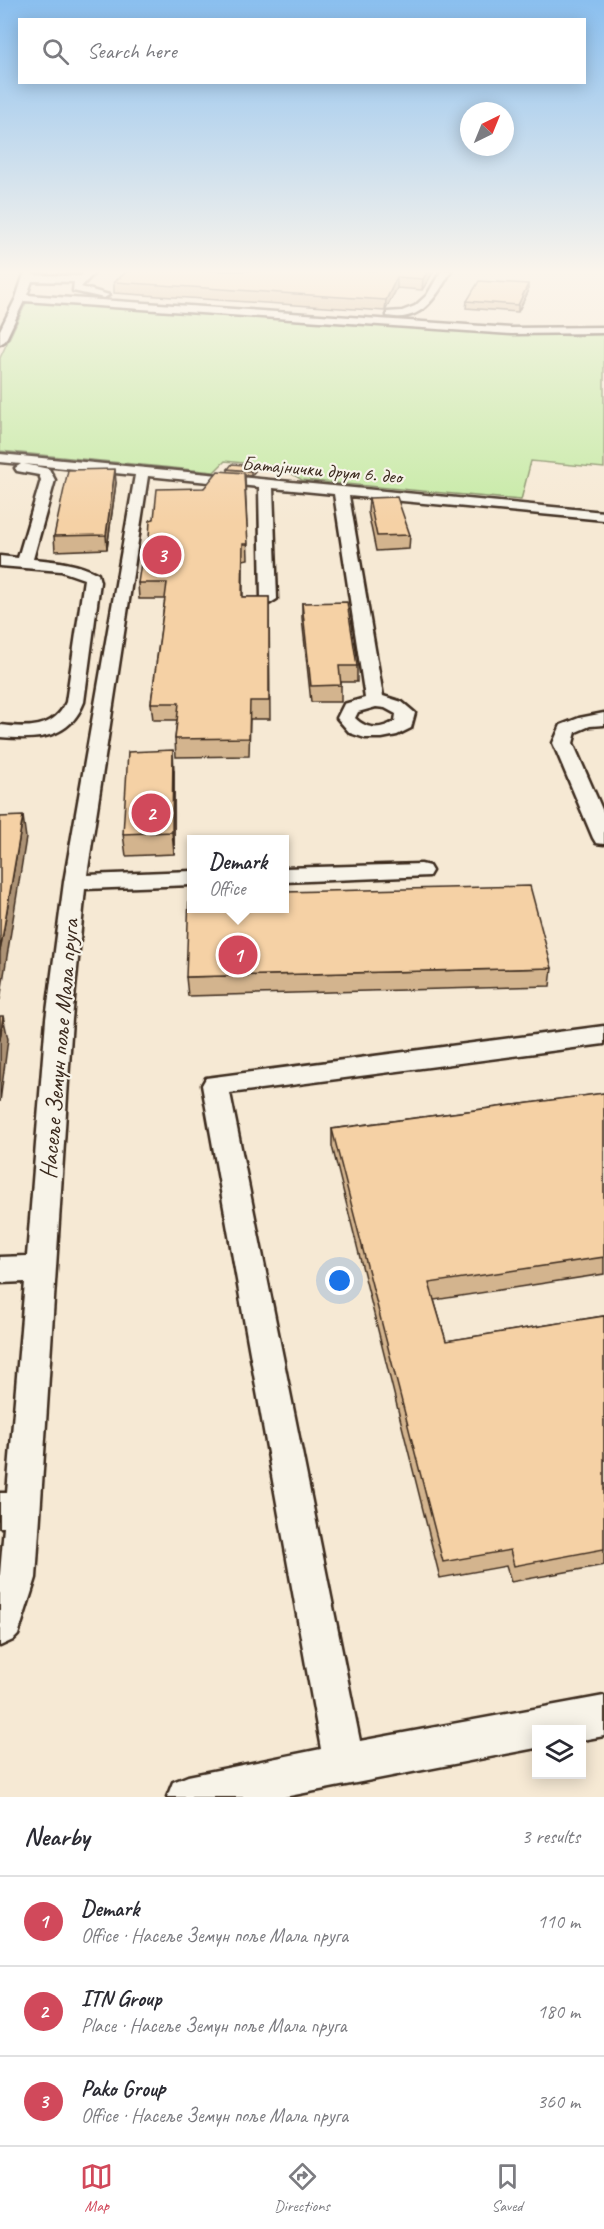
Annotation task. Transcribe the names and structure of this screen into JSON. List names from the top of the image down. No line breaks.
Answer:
{"streets":{"street":["Батајнички друм 6. део","Насеље Земун поље Мала пруга"]},"crossings":[["Батајнички друм 6. део","Насеље Земун поље Мала пруга"]],"north":"top right","page":{"search":"Search here","pins":["3","2","1"],"popup":["Demark","Office"],"heading":["Nearby","3 results"],"list":[{"mark":"1","name":"Demark","note":"Office · Насеље Земун поље Мала пруга","value":"110 m"},{"mark":"2","name":"ITN Group","note":"Place · Насеље Земун поље Мала пруга","value":"180 m"},{"mark":"3","name":"Pako Group","note":"Office · Насеље Земун поље Мала пруга","value":"360 m"}],"nav":["Map","Directions","Saved"]}}
